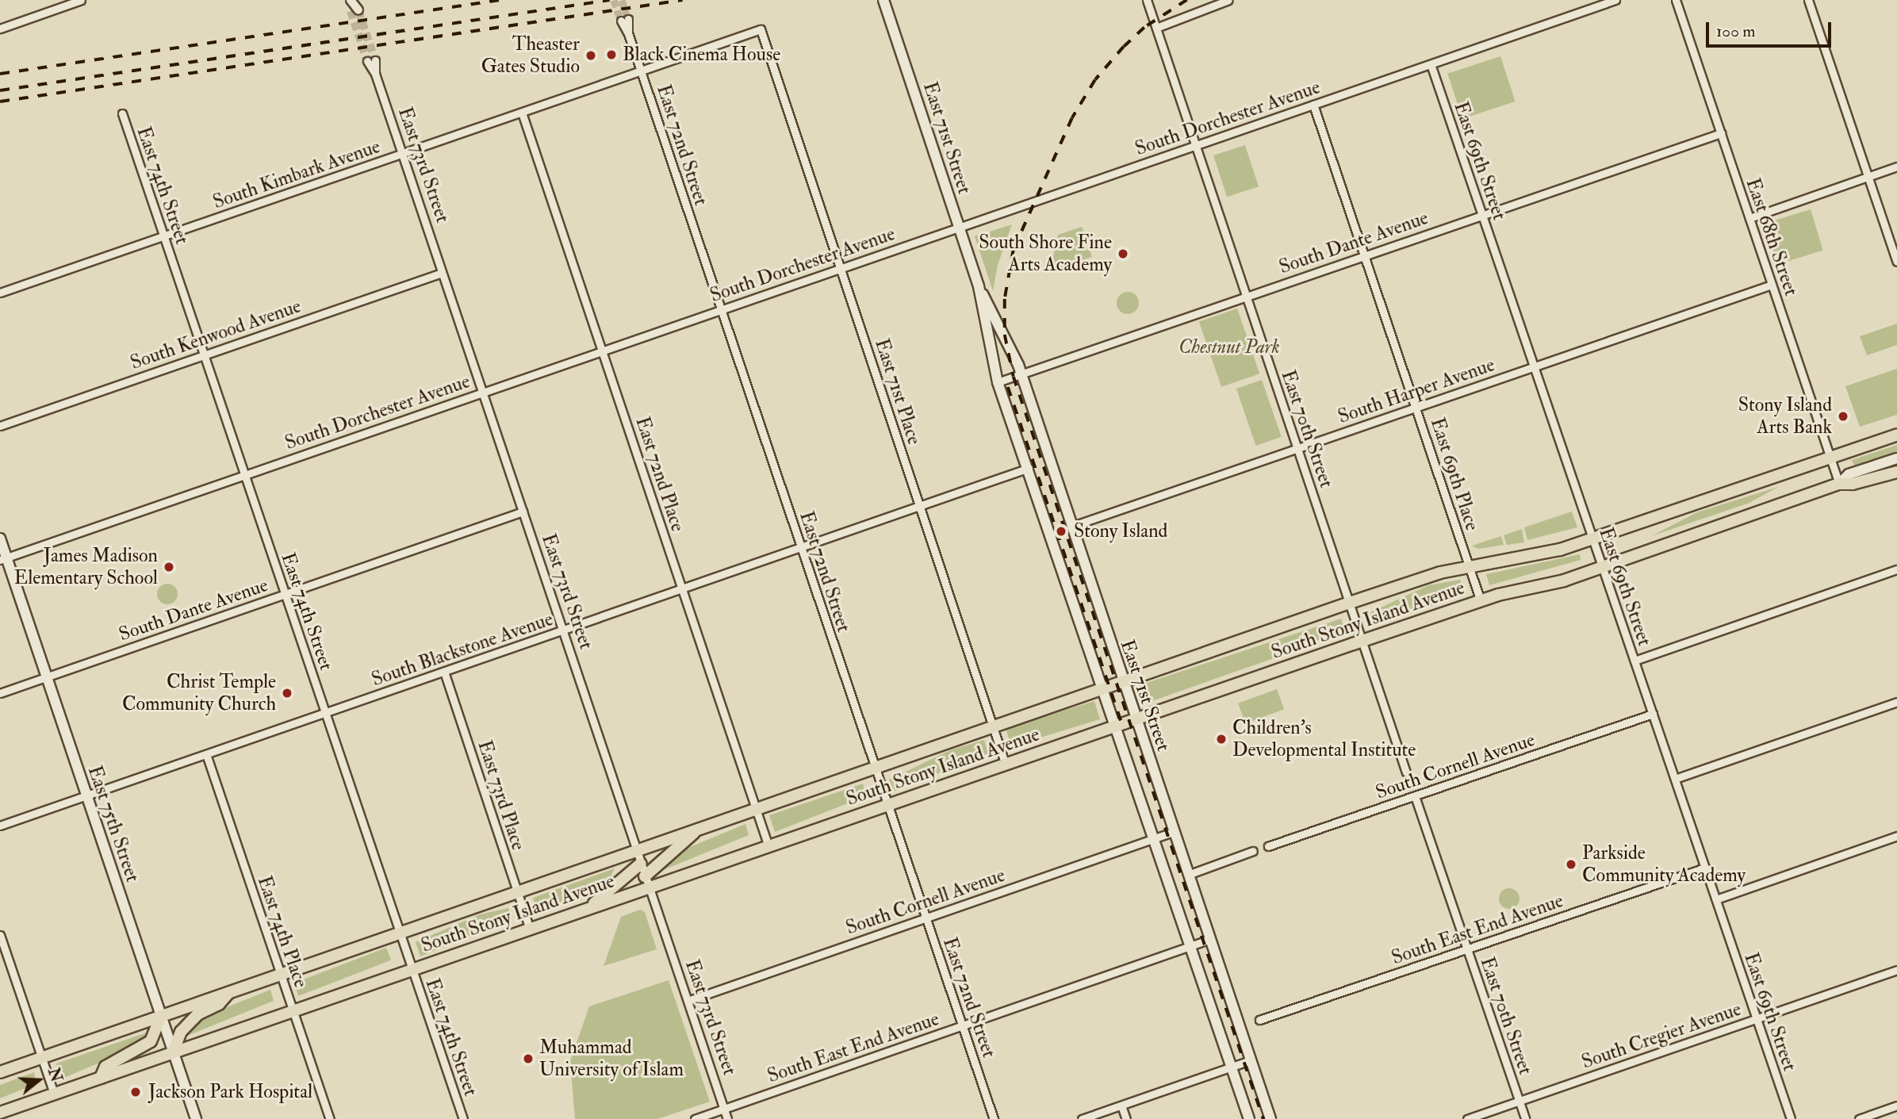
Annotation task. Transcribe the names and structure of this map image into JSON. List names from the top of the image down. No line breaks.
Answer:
{"streets":{"highway":["South Stony Island Avenue"],"main road":["East 71st Street","East 75th Street"],"street":["South Dorchester Avenue","East 72nd Street","East 69th Street","East 73rd Street","South Kimbark Avenue","East 74th Street","East 68th Street","South Dante Avenue","South Kenwood Avenue","South Harper Avenue","East 71st Place","East 70th Street","East 72nd Place","East 69th Place","South Blackstone Avenue","South Cornell Avenue","East 73rd Place","South East End Avenue","East 74th Place","South Cregier Avenue"]},"crossings":[["South Dorchester Avenue","East 71st Street"],["South Dorchester Avenue","East 72nd Street"],["South Dorchester Avenue","East 69th Street"],["South Dorchester Avenue","East 73rd Street"],["South Dorchester Avenue","East 74th Street"],["South Dorchester Avenue","East 71st Place"],["South Dorchester Avenue","East 70th Street"],["South Dorchester Avenue","East 72nd Place"],["South Dorchester Avenue","East 69th Place"],["South Dorchester Avenue","East 75th Street"],["East 71st Street","South Dante Avenue"],["East 71st Street","South Harper Avenue"],["East 71st Street","South Stony Island Avenue"],["East 71st Street","South Blackstone Avenue"],["East 71st Street","South Cornell Avenue"],["East 71st Street","South East End Avenue"],["East 72nd Street","South Kimbark Avenue"],["East 72nd Street","South Stony Island Avenue"],["East 72nd Street","South Blackstone Avenue"],["East 72nd Street","South Cornell Avenue"],["East 72nd Street","South East End Avenue"],["East 69th Street","South Dante Avenue"],["East 69th Street","South Harper Avenue"],["East 69th Street","South Stony Island Avenue"],["East 69th Street","South Cornell Avenue"],["East 69th Street","South East End Avenue"],["East 69th Street","South Cregier Avenue"],["East 73rd Street","South Kimbark Avenue"],["East 73rd Street","South Dante Avenue"],["East 73rd Street","South Kenwood Avenue"],["East 73rd Street","South Stony Island Avenue"],["East 73rd Street","South Blackstone Avenue"],["East 73rd Street","South Cornell Avenue"],["East 73rd Street","South East End Avenue"],["South Kimbark Avenue","East 74th Street"],["South Kimbark Avenue","East 71st Place"],["South Kimbark Avenue","East 72nd Place"],["East 74th Street","South Dante Avenue"],["East 74th Street","South Kenwood Avenue"],["East 74th Street","South Stony Island Avenue"],["East 74th Street","South Blackstone Avenue"],["East 68th Street","South Dante Avenue"],["East 68th Street","South Harper Avenue"],["East 68th Street","South Stony Island Avenue"],["South Dante Avenue","East 70th Street"],["South Dante Avenue","East 69th Place"],["South Dante Avenue","East 75th Street"],["South Harper Avenue","East 70th Street"],["South Harper Avenue","East 69th Place"],["East 71st Place","South Stony Island Avenue"],["East 71st Place","South Blackstone Avenue"],["East 70th Street","South Stony Island Avenue"],["East 70th Street","South Cornell Avenue"],["East 70th Street","South East End Avenue"],["East 70th Street","South Cregier Avenue"],["East 72nd Place","South Stony Island Avenue"],["East 72nd Place","South Blackstone Avenue"],["East 69th Place","South Stony Island Avenue"],["South Stony Island Avenue","East 73rd Place"],["South Stony Island Avenue","East 75th Street"],["South Stony Island Avenue","East 74th Place"],["South Blackstone Avenue","East 73rd Place"],["South Blackstone Avenue","East 75th Street"],["South Blackstone Avenue","East 74th Place"]],"parks":["Chestnut Park"],"places":["Black Cinema House","Theaster Gates Studio","South Shore Fine Arts Academy","Stony Island Arts Bank","Stony Island","James Madison Elementary School","Christ Temple Community Church","Children's Developmental Institute","Parkside Community Academy","Muhammad University of Islam","Jackson Park Hospital"],"scale_bar":"100 m","north":"right"}
